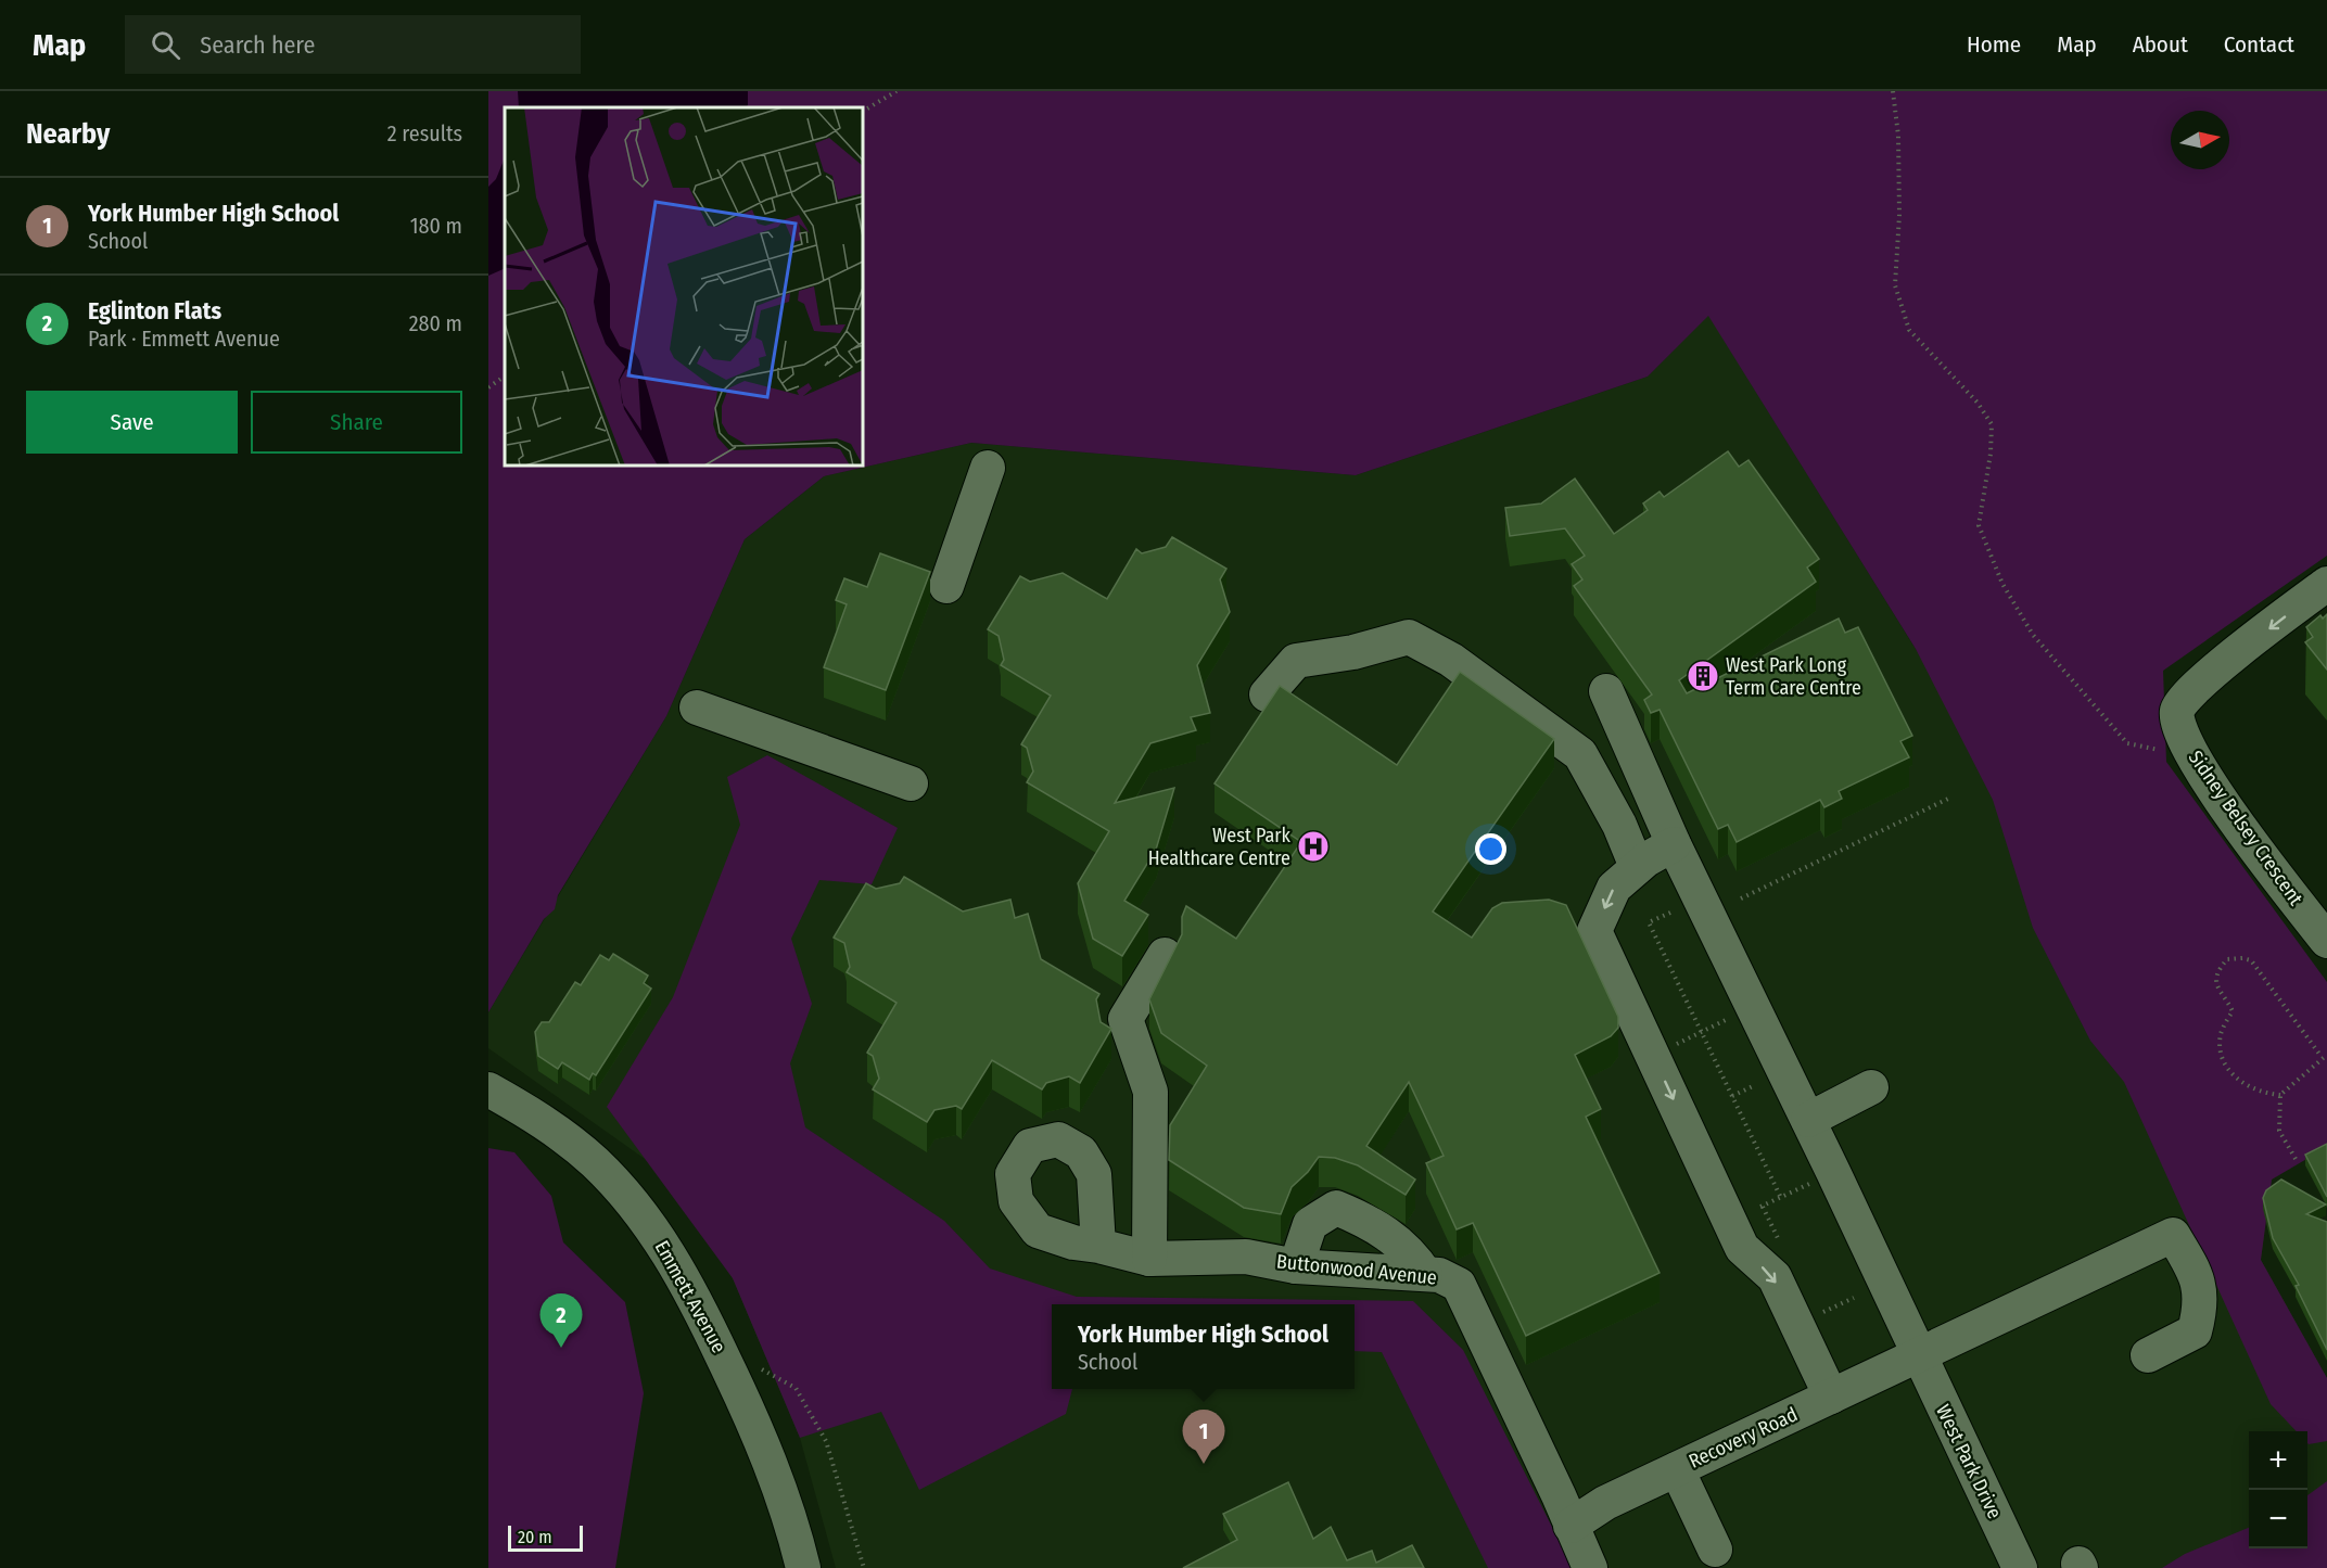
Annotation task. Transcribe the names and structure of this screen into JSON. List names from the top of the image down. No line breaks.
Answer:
{"streets":{"street":["Sidney Belsey Crescent","Buttonwood Avenue","Emmett Avenue","Recovery Road","West Park Drive"]},"crossings":[["Buttonwood Avenue","Recovery Road"],["Recovery Road","West Park Drive"]],"one_way":["Sidney Belsey Crescent"],"places":{"building":["West Park Long Term Care Centre"],"hospital":["West Park Healthcare Centre"]},"scale_bar":"20 m","north":"right","page":{"header":"Map","search":"Search here","nav":["Home","Map","About","Contact"],"heading":["Nearby","2 results"],"list":[{"mark":"1","name":"York Humber High School","note":"School","value":"180 m"},{"mark":"2","name":"Eglinton Flats","note":"Park · Emmett Avenue","value":"280 m"}],"buttons":["Save","Share"],"pins":["2","1"],"popup":["York Humber High School","School"],"map_buttons":["+","−"],"scale":"20 m"}}
